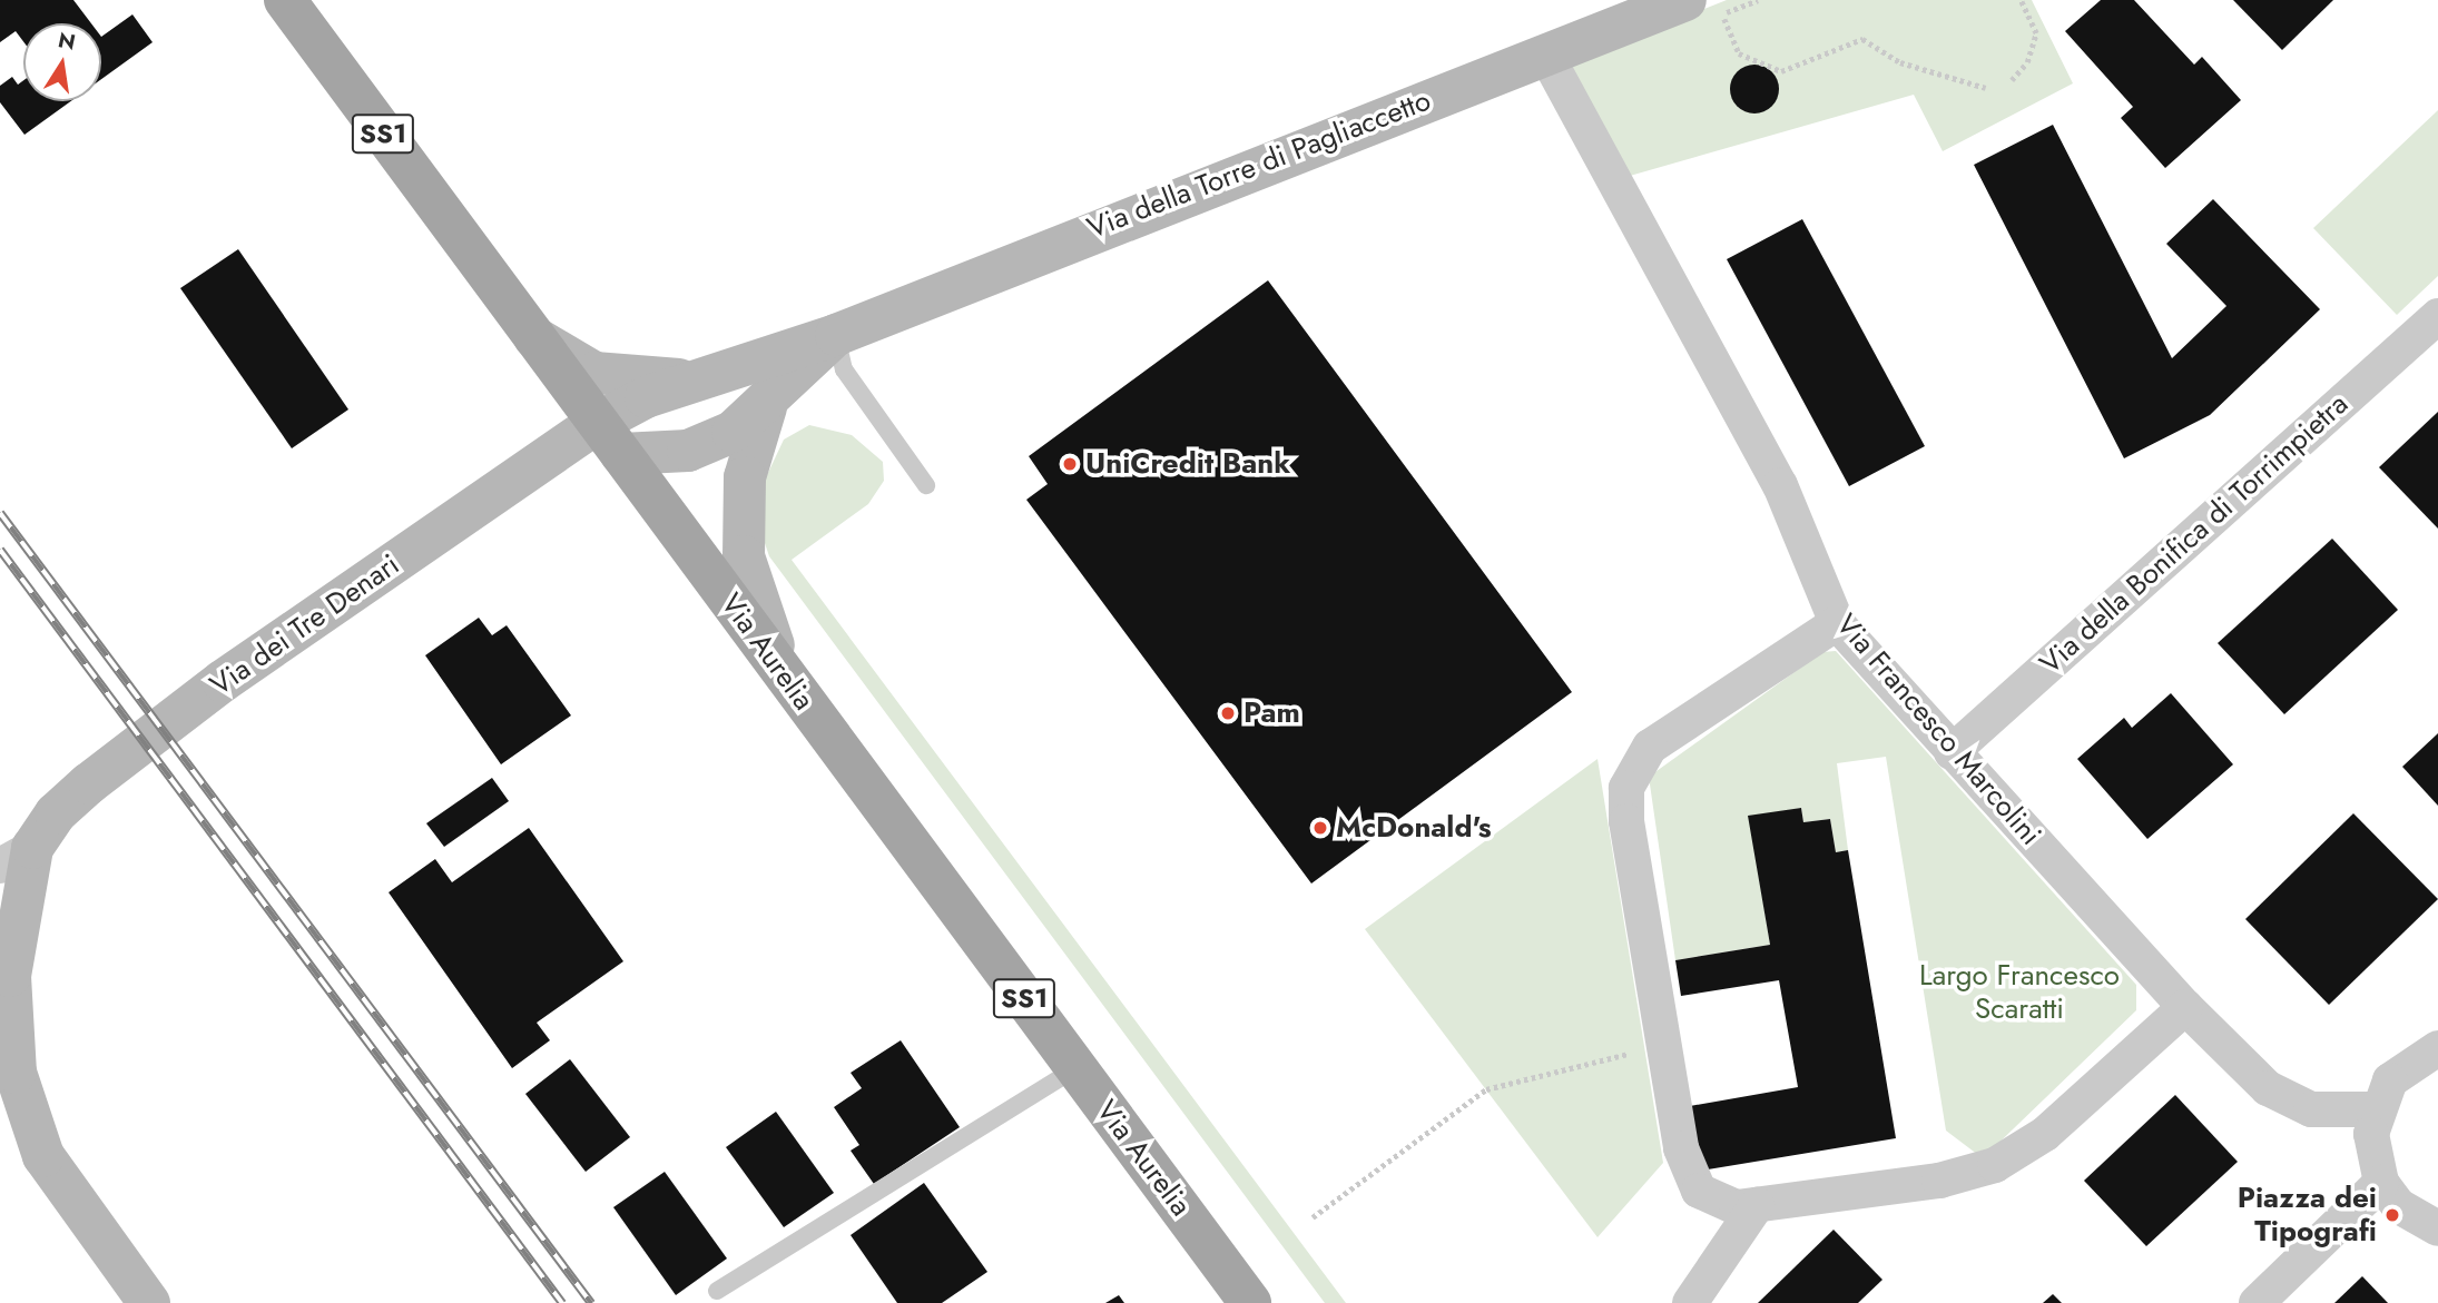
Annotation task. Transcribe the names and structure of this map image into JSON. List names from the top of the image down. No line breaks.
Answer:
{"streets":{"main road":["SS1","Via Aurelia"],"street":["Via della Torre di Pagliaccetto","Via della Bonifica di Torrimpietra","Via dei Tre Denari","Via Francesco Marcolini"]},"crossings":[["Via della Torre di Pagliaccetto","Via dei Tre Denari"],["Via della Torre di Pagliaccetto","Via Aurelia"],["Via della Torre di Pagliaccetto","Via Francesco Marcolini"],["Via della Bonifica di Torrimpietra","Via Francesco Marcolini"],["Via dei Tre Denari","Via Aurelia"]],"parks":["Largo Francesco Scaratti"],"places":["UniCredit Bank","Pam","McDonald's","Piazza dei Tipografi"],"north":"top"}
